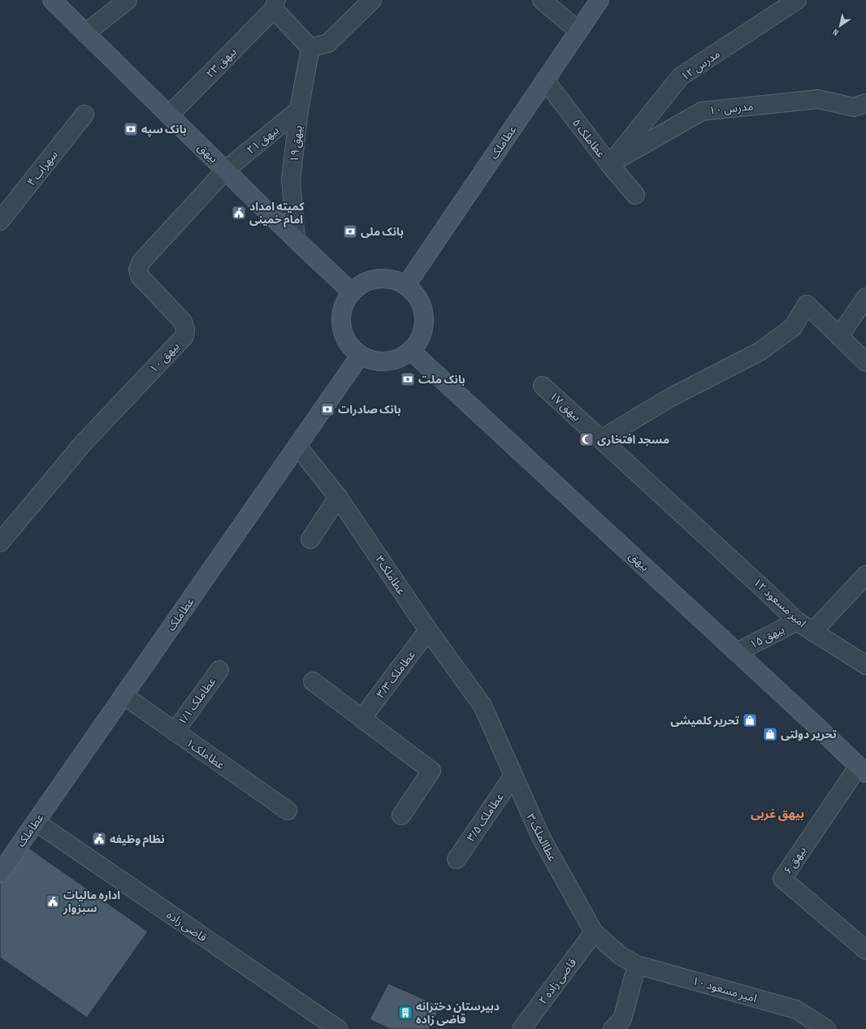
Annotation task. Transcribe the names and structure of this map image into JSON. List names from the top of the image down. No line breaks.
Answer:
{"streets":{"main road":["عطاملک","بیهق"],"street":["بیهق ۲۳","مدرس ۱۲","مدرس ۱۰","عطاملک ۵","بیهق ۲۱","بیهق ۱۹","سهراب ۴","بیهق ۱۰","بیهق ۱۷","عطاملک۳","امیر مسعود ۱۲","بیهق ۱۵","عطاملک ۳/۳","عطاملک ۱/۱","عطاملک۱","عطاملک ۳/۵","عطاالملک ۳","بیهق ۶","قاضی زاده","قاضی زاده ۲","امیر مسعود ۱۰"]},"crossings":[["بیهق ۲۳","بیهق"],["مدرس ۱۲","مدرس ۱۰"],["مدرس ۱۲","عطاملک ۵"],["مدرس ۱۰","عطاملک ۵"],["عطاملک ۵","عطاملک"],["بیهق ۲۱","بیهق ۱۹"],["بیهق ۲۱","بیهق"],["بیهق ۲۱","بیهق ۱۰"],["عطاملک","بیهق"],["عطاملک","عطاملک۳"],["عطاملک","عطاملک۱"],["عطاملک","قاضی زاده"],["بیهق ۱۹","بیهق"],["بیهق","بیهق ۱۰"],["بیهق","بیهق ۱۵"],["بیهق","بیهق ۶"],["بیهق ۱۷","امیر مسعود ۱۲"],["عطاملک۳","عطاملک ۳/۳"],["عطاملک۳","عطاالملک ۳"],["امیر مسعود ۱۲","بیهق ۱۵"],["عطاملک ۱/۱","عطاملک۱"],["عطاملک ۳/۵","عطاالملک ۳"],["عطاالملک ۳","قاضی زاده ۲"],["عطاالملک ۳","امیر مسعود ۱۰"]],"districts":["بیهق غربی"],"places":{"bank":["بانک سپه","بانک ملی","بانک ملت","بانک صادرات"],"public building":["کمیته امداد امام خمینی","نظام وظیفه","اداره مالیات سبزوار"],"mosque":["مسجد افتخاری"],"shop":["تحریر کلمیشی","تحریر دولتی"],"building":["دبیرستان دخترانه قاضی زاده"]},"north":"bottom left"}
